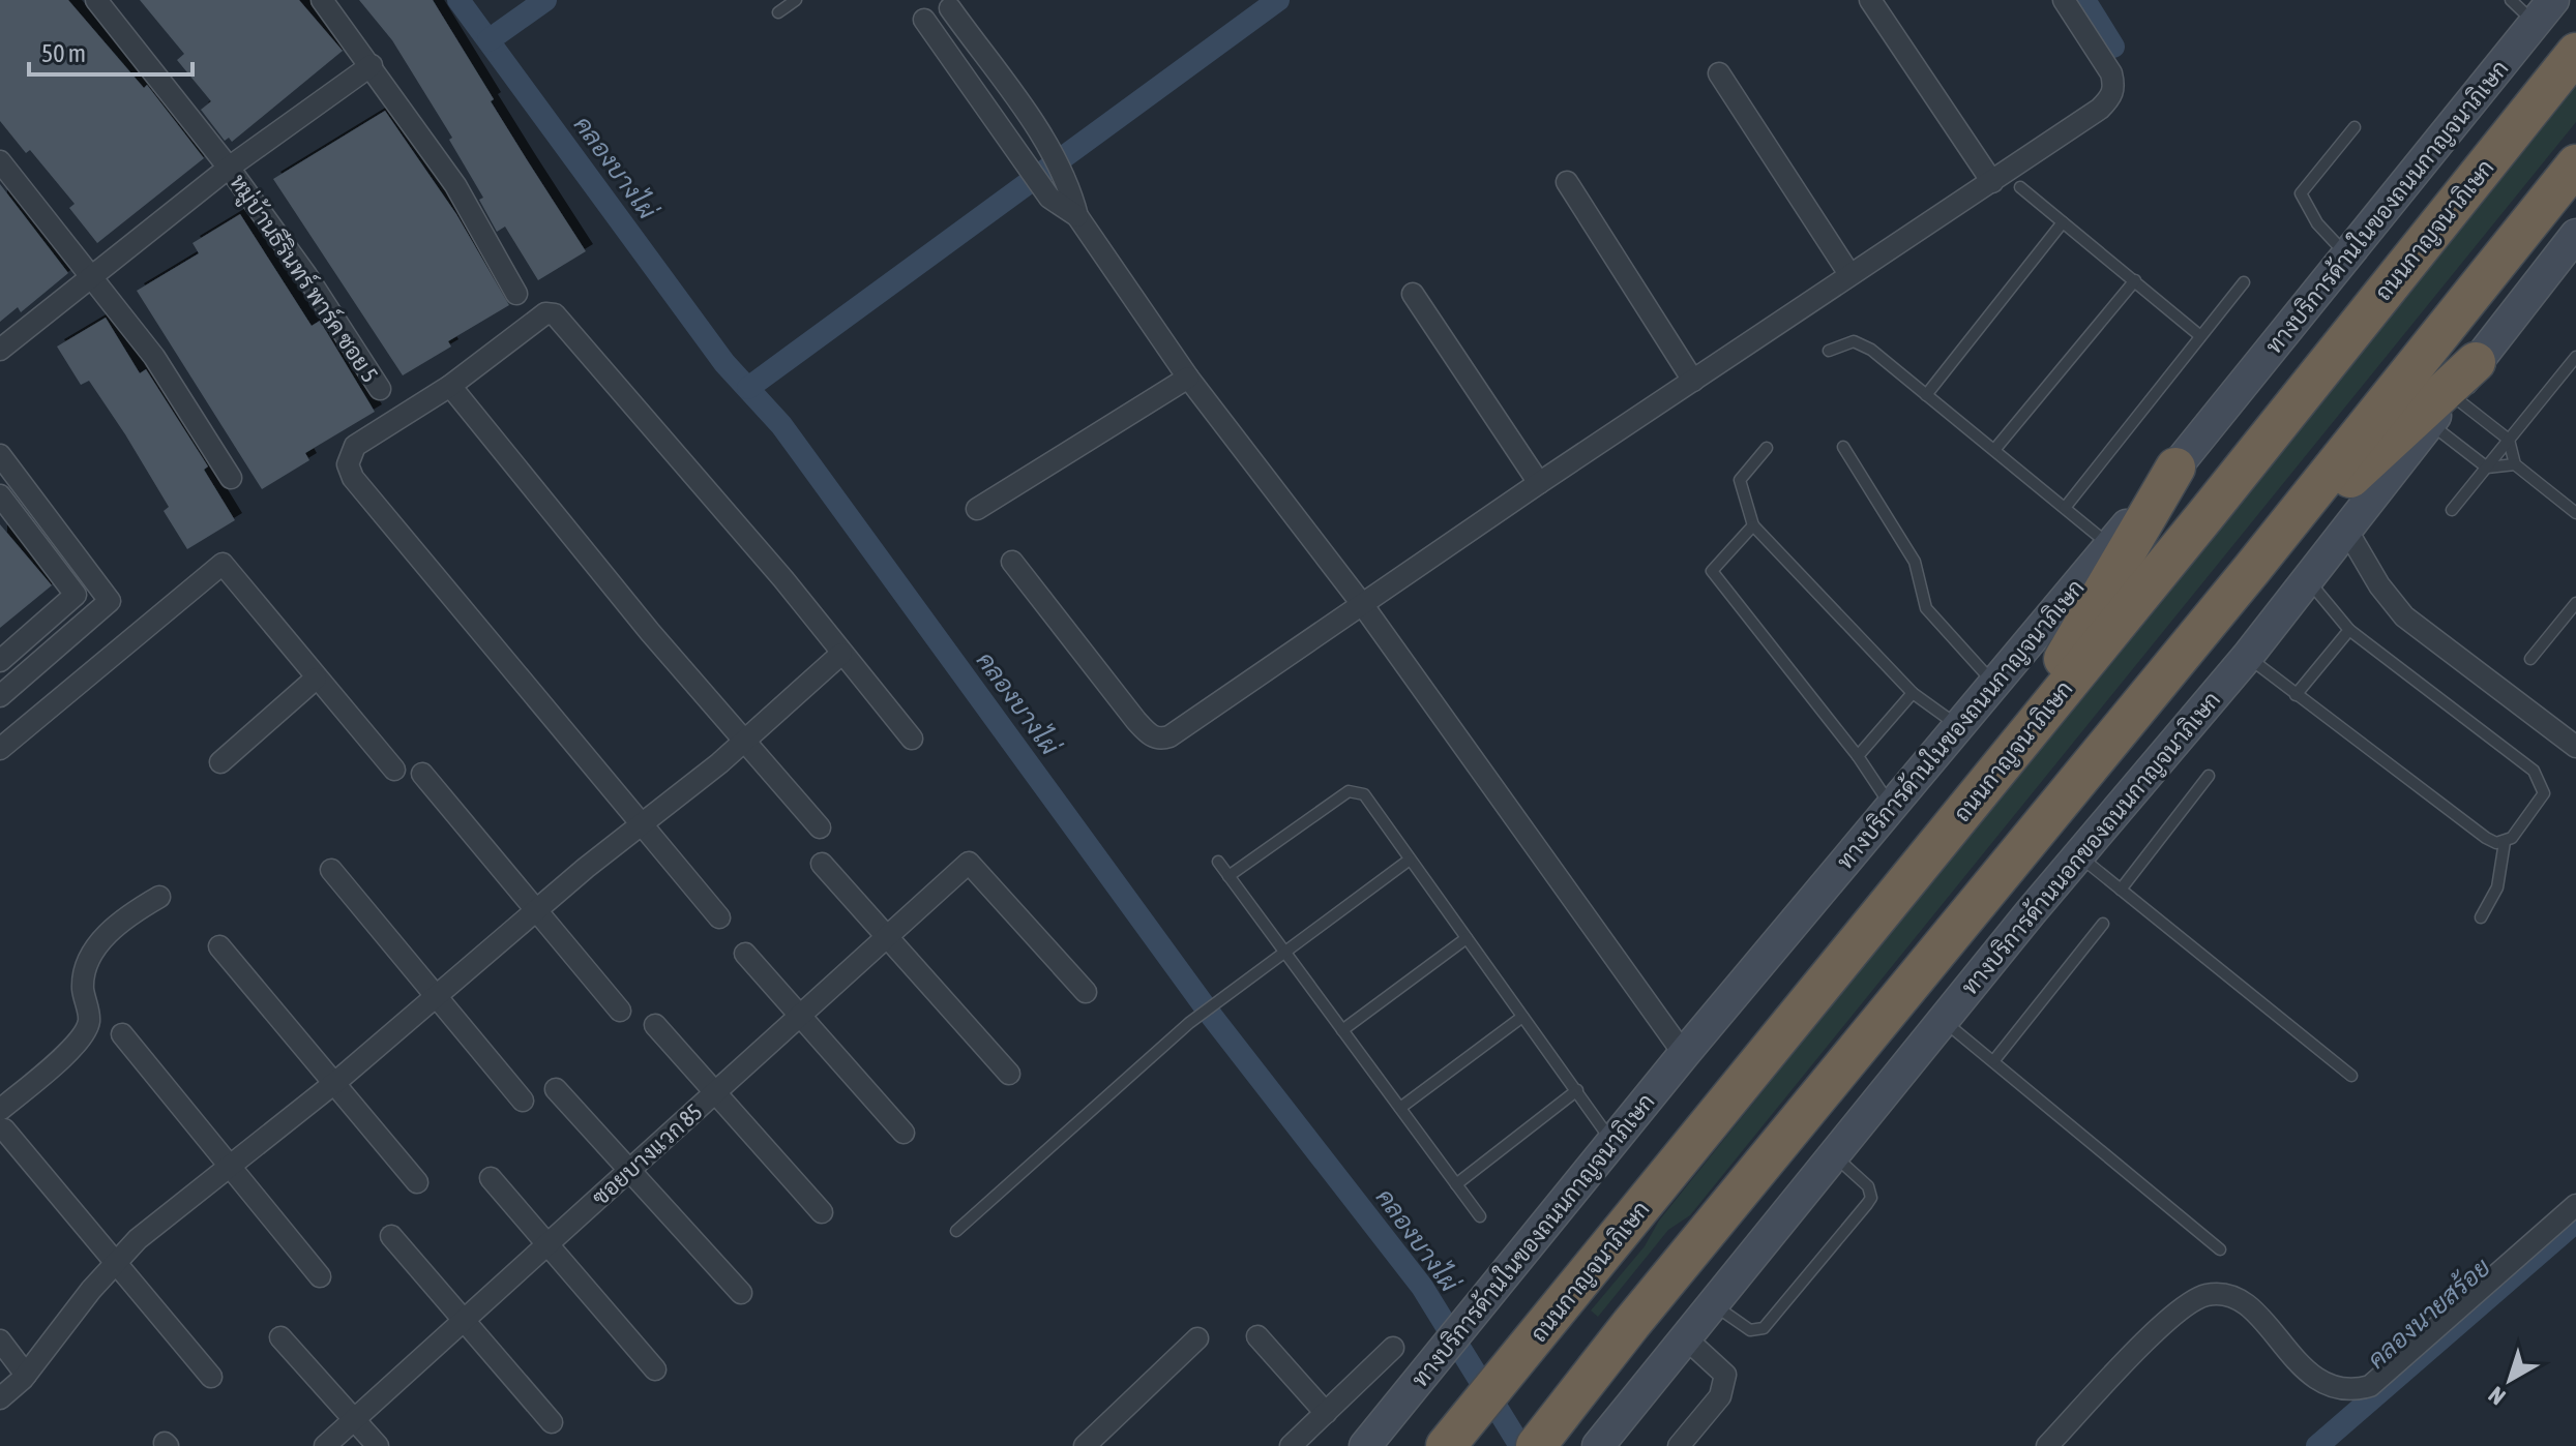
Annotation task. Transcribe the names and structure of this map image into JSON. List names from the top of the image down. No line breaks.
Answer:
{"streets":{"highway":["ถนนกาญจนาภิเษก"],"main road":["ทางบริการด้านในของถนนกาญจนาภิเษก","ทางบริการด้านนอกของถนนกาญจนาภิเษก"],"street":["หมู่บ้านธีรินทร์ พาร์ค ซอย 5","ซอยบางแวก 85"]},"water":["คลองบางไผ่","คลองนายสร้อย"],"scale_bar":"50 m","north":"bottom left"}
